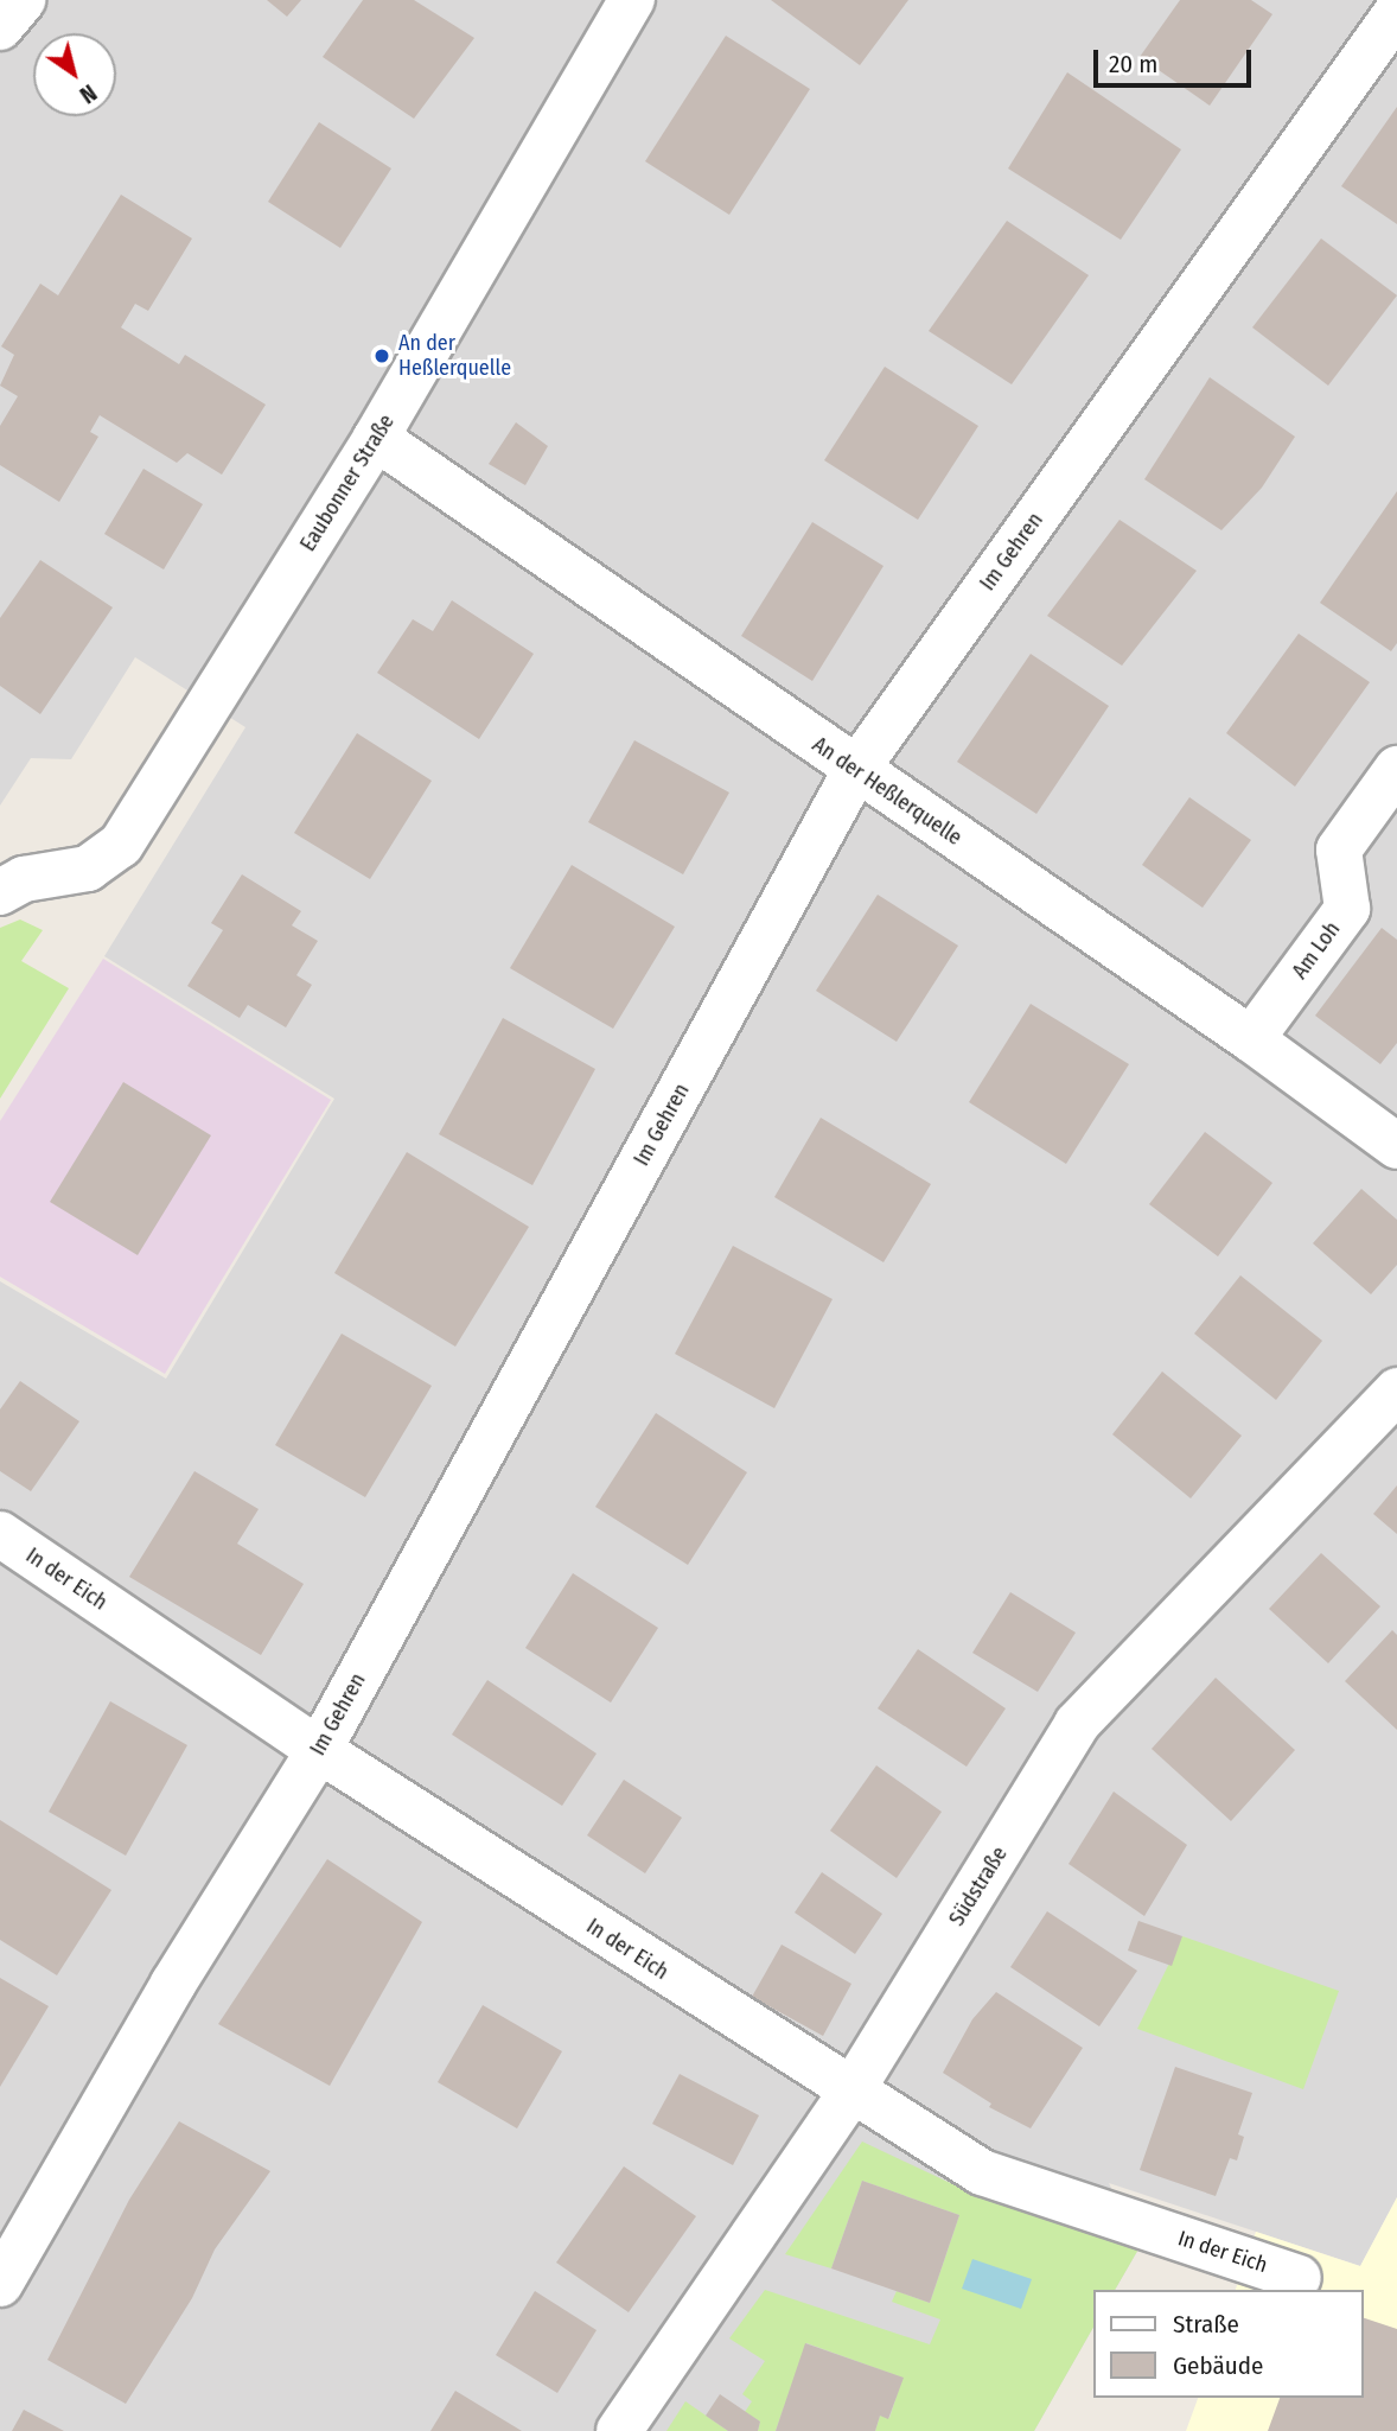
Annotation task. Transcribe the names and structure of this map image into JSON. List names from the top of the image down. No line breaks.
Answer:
{"streets":{"street":["Eaubonner Straße","Im Gehren","An der Heßlerquelle","Am Loh","In der Eich","Südstraße"]},"crossings":[["Eaubonner Straße","An der Heßlerquelle"],["Im Gehren","An der Heßlerquelle"],["Im Gehren","In der Eich"],["An der Heßlerquelle","Am Loh"],["In der Eich","Südstraße"]],"places":["An der Heßlerquelle"],"legend":["Straße","Gebäude"],"scale_bar":"20 m","north":"bottom right"}
